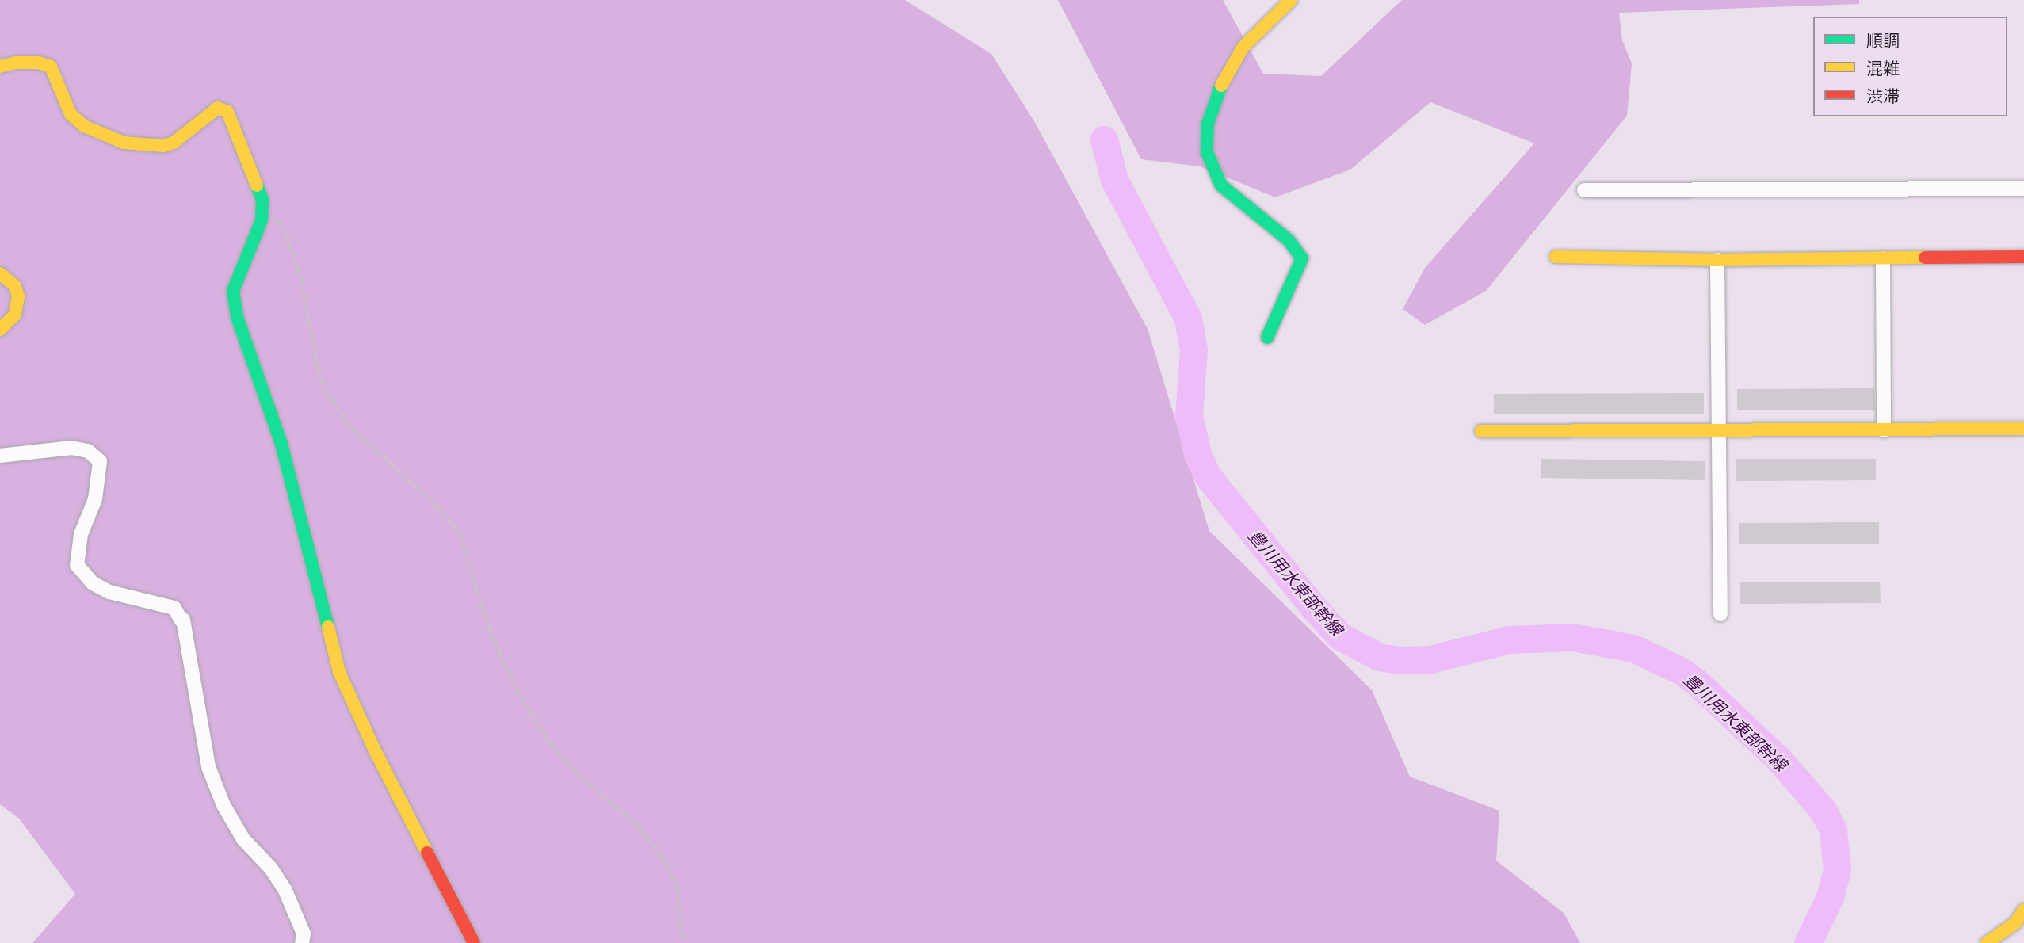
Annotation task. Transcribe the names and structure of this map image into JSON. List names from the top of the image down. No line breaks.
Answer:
{"water":["豊川用水東部幹線"],"legend":["順調","混雑","渋滞"]}
